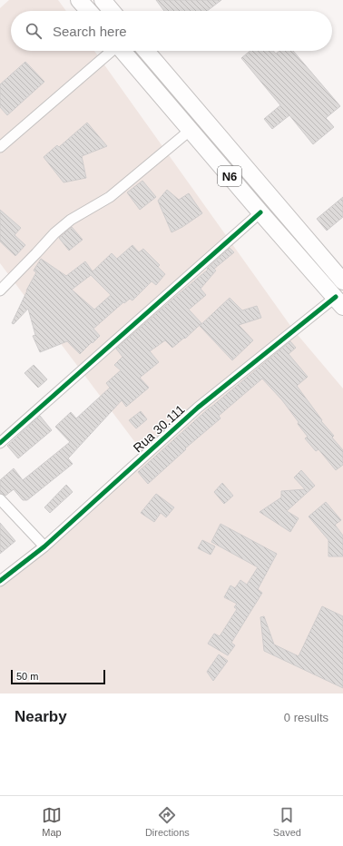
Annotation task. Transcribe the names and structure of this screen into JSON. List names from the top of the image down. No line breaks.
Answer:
{"streets":{"highway":["N6"],"street":["Rua 30.111"]},"crossings":[["N6","Rua 30.111"]],"scale_bar":"50 m","page":{"search":"Search here","scale":"50 m","heading":["Nearby","0 results"],"nav":["Map","Directions","Saved"]}}
